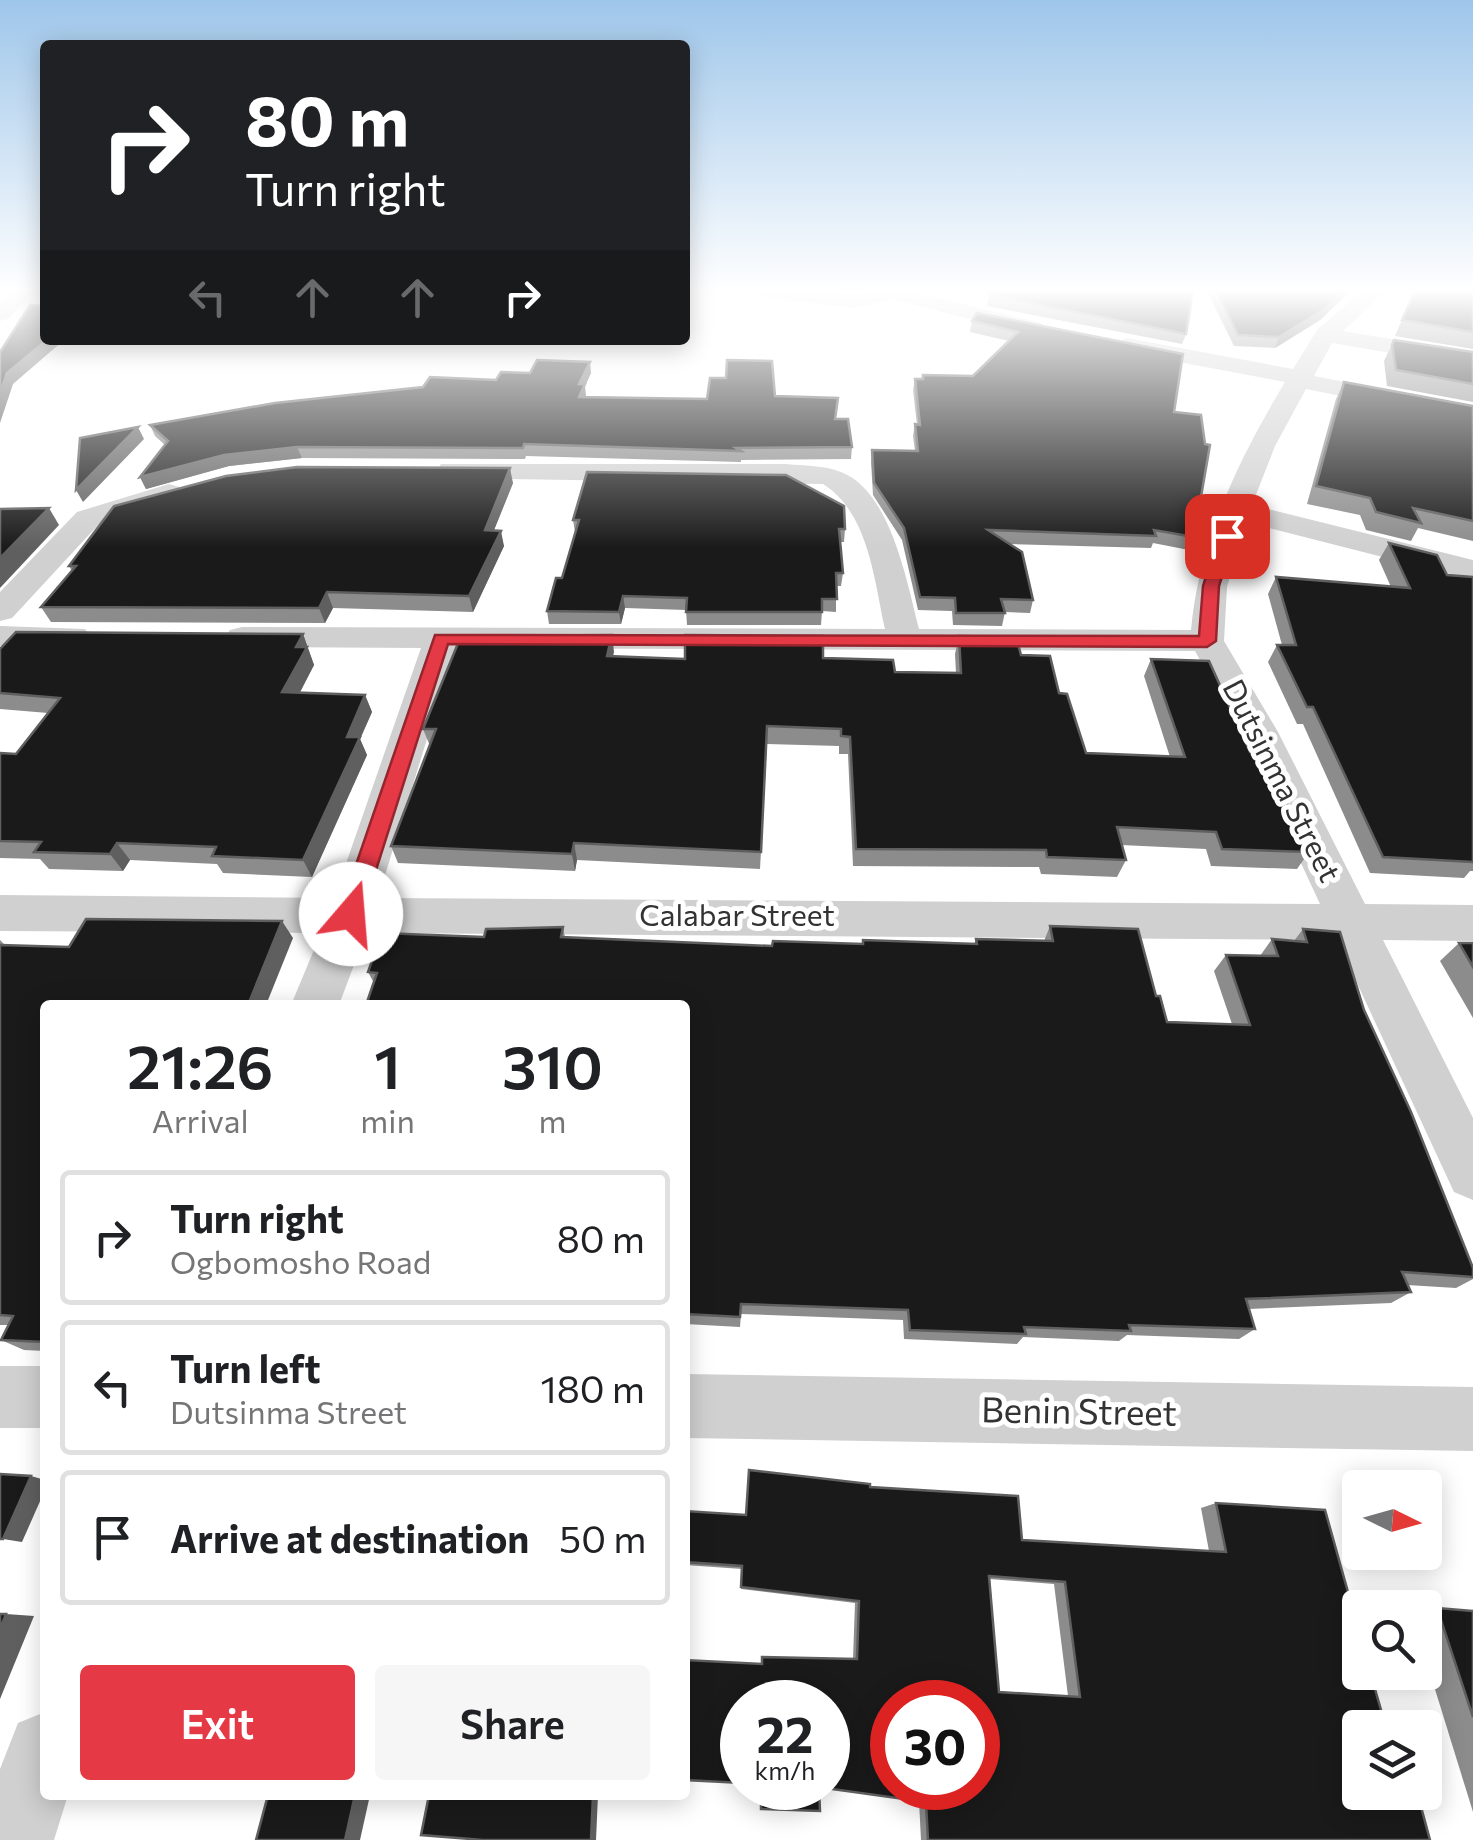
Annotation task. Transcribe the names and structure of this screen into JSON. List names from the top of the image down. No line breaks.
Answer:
{"streets":{"street":["Dutsinma Street","Calabar Street","Benin Street"]},"crossings":[["Dutsinma Street","Calabar Street"]],"north":"right","page":{"turn":["80 m","Turn right"],"eta":["21:26","Arrival","1","min","310","m"],"list":[{"name":"Turn right","note":"Ogbomosho Road","value":"80 m"},{"name":"Turn left","note":"Dutsinma Street","value":"180 m"},{"name":"Arrive at destination","value":"50 m"}],"buttons":["Exit","Share"],"speed":"22 km/h","limit":"30"}}
